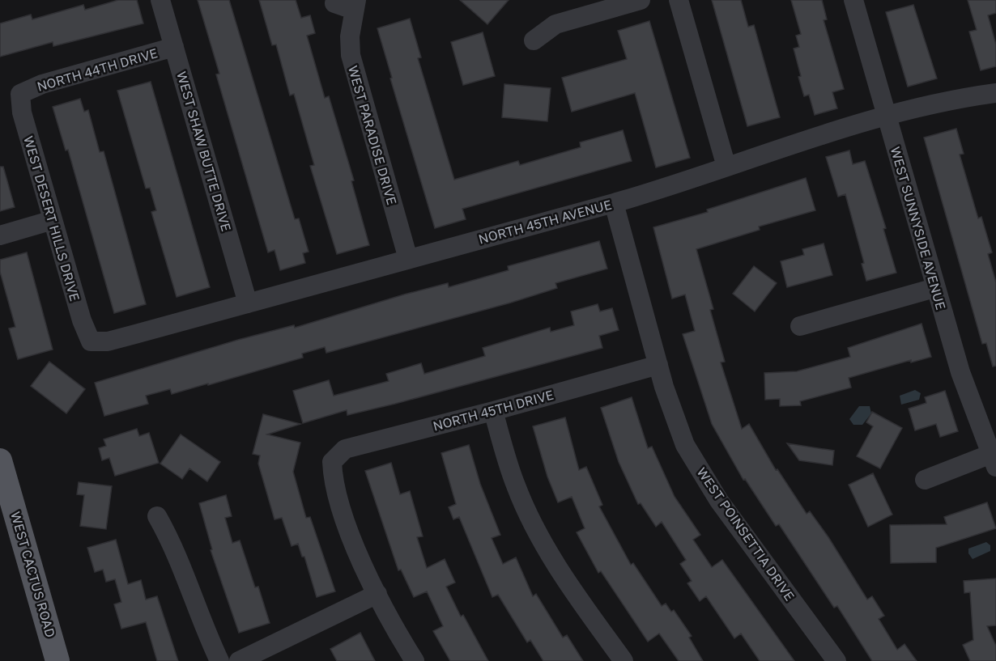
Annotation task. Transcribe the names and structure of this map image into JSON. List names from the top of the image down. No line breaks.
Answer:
{"streets":{"main road":["WEST CACTUS ROAD"],"street":["NORTH 44TH DRIVE","WEST PARADISE DRIVE","WEST SHAW BUTTE DRIVE","WEST DESERT HILLS DRIVE","NORTH 45TH AVENUE","WEST SUNNYSIDE AVENUE","NORTH 45TH DRIVE","WEST POINSETTIA DRIVE"]},"crossings":[["NORTH 44TH DRIVE","WEST SHAW BUTTE DRIVE"],["NORTH 44TH DRIVE","WEST DESERT HILLS DRIVE"],["WEST PARADISE DRIVE","NORTH 45TH AVENUE"],["WEST SHAW BUTTE DRIVE","NORTH 45TH AVENUE"],["WEST DESERT HILLS DRIVE","NORTH 45TH AVENUE"],["NORTH 45TH AVENUE","WEST SUNNYSIDE AVENUE"],["NORTH 45TH AVENUE","WEST POINSETTIA DRIVE"],["NORTH 45TH DRIVE","WEST POINSETTIA DRIVE"]]}
